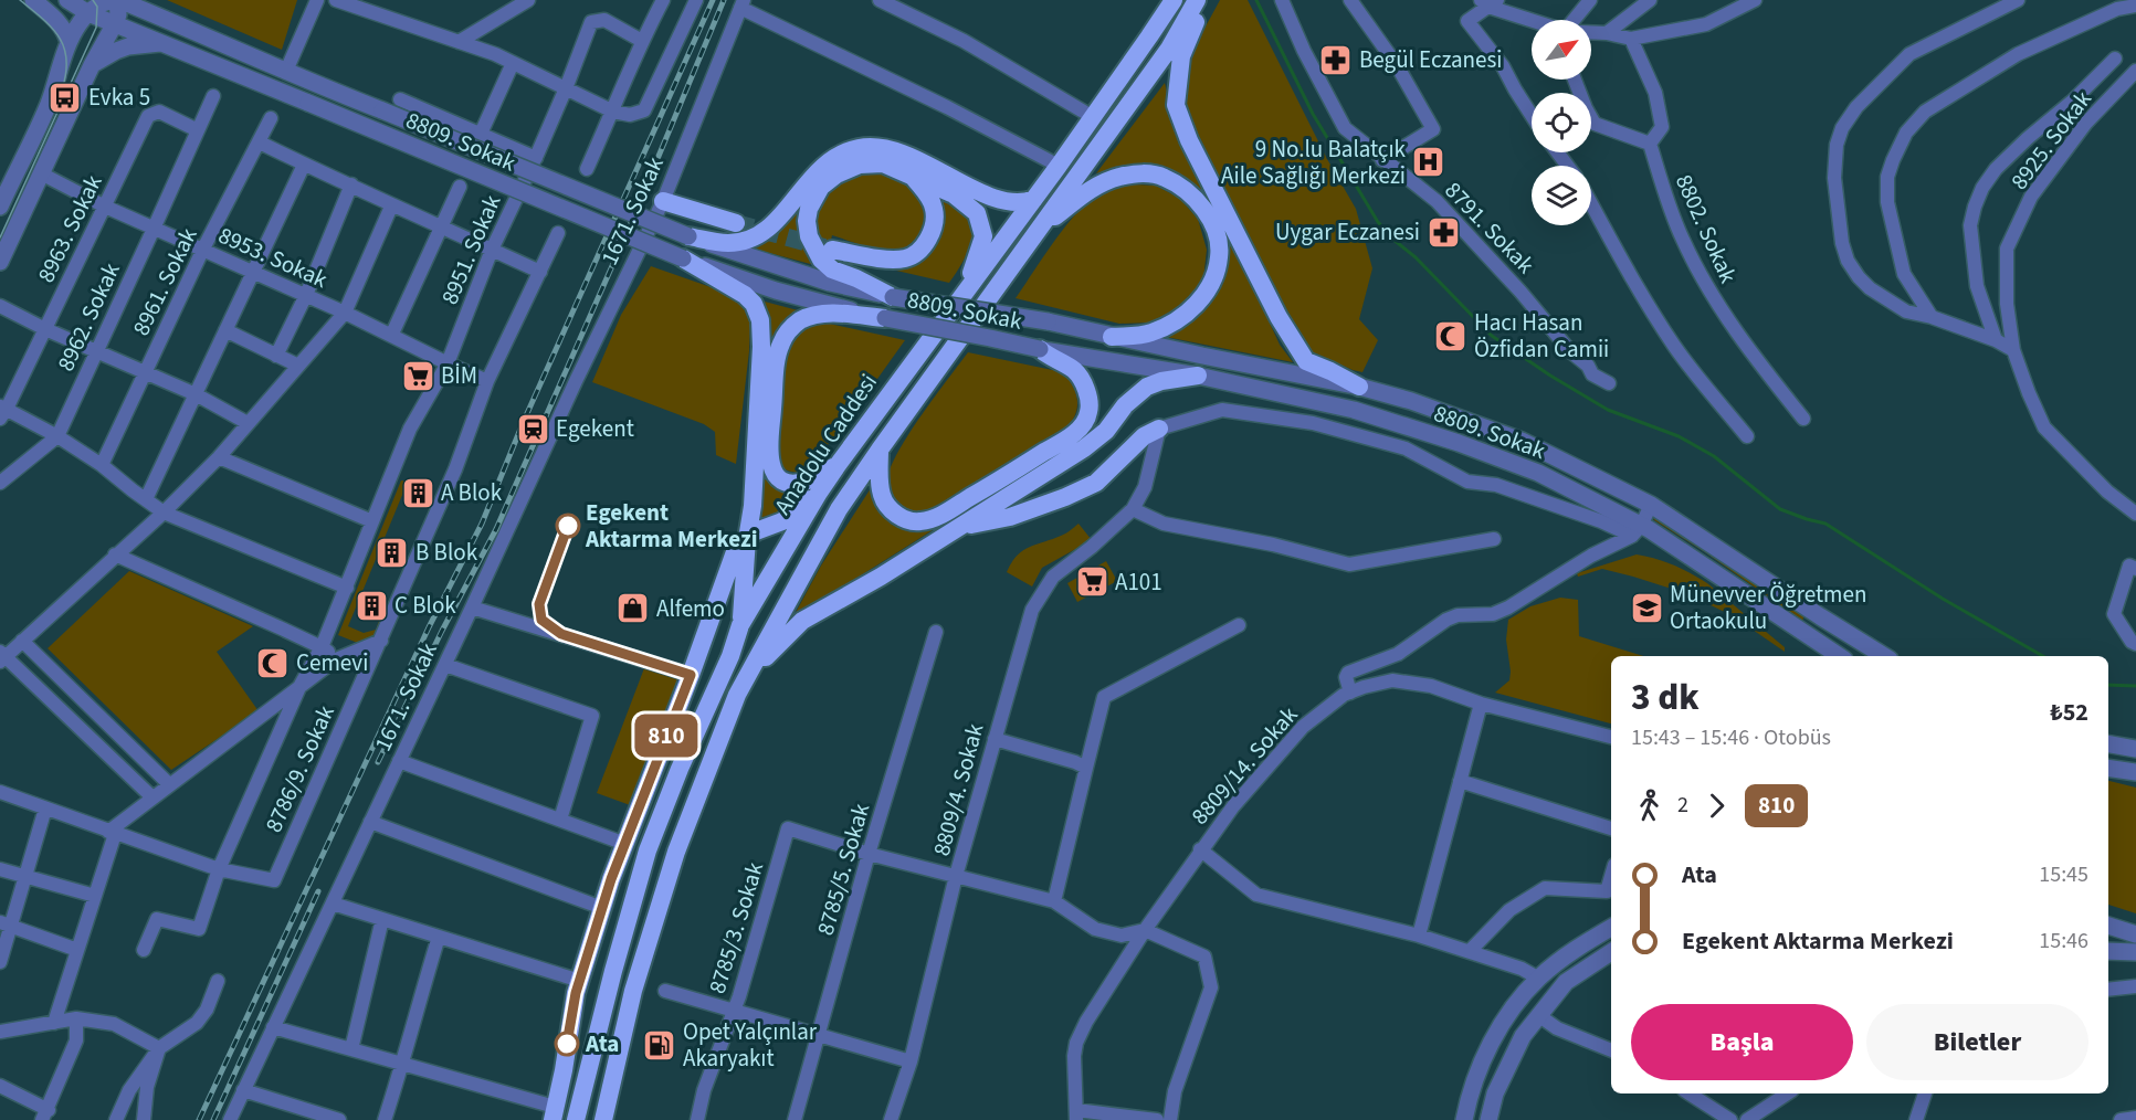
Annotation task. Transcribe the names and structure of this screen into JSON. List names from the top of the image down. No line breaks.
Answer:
{"streets":{"highway":["Anadolu Caddesi"],"street":["8925. Sokak","8809. Sokak","1671. Sokak","8791. Sokak","8963. Sokak","8802. Sokak","8951. Sokak","8953. Sokak","8961. Sokak","8962. Sokak","8809/14. Sokak","8786/9. Sokak","8809/4. Sokak","8785/5. Sokak","8785/3. Sokak"]},"crossings":[["8963. Sokak","8953. Sokak"],["8963. Sokak","8962. Sokak"],["8951. Sokak","8953. Sokak"],["8951. Sokak","8786/9. Sokak"],["8953. Sokak","8961. Sokak"],["8953. Sokak","8962. Sokak"],["8953. Sokak","8786/9. Sokak"],["8785/5. Sokak","8785/3. Sokak"]],"places":{"pharmacy":["Begül Eczanesi","Uygar Eczanesi"],"bus stop":["Evka 5"],"hospital":["9 No.lu Balatçık Aile Sağlığı Merkezi"],"mosque":["Hacı Hasan Özfidan Camii","Cemevi"],"supermarket":["BİM","A101"],"station":["Egekent"],"building":["A Blok","B Blok","C Blok"],"other":["Egekent Aktarma Merkezi","Ata"],"school or university":["Münevver Öğretmen Ortaokulu"],"shop":["Alfemo"],"fuel station":["Opet Yalçınlar Akaryakıt"]},"lines":["bus line 810"],"north":"top right","page":{"on_map":"810","heading":["3 dk","15:43 – 15:46 · Otobüs","₺52"],"legs":["2","810"],"list":[{"name":"Ata","value":"15:45"},{"name":"Egekent Aktarma Merkezi","value":"15:46"}],"buttons":["Başla","Biletler"]}}
